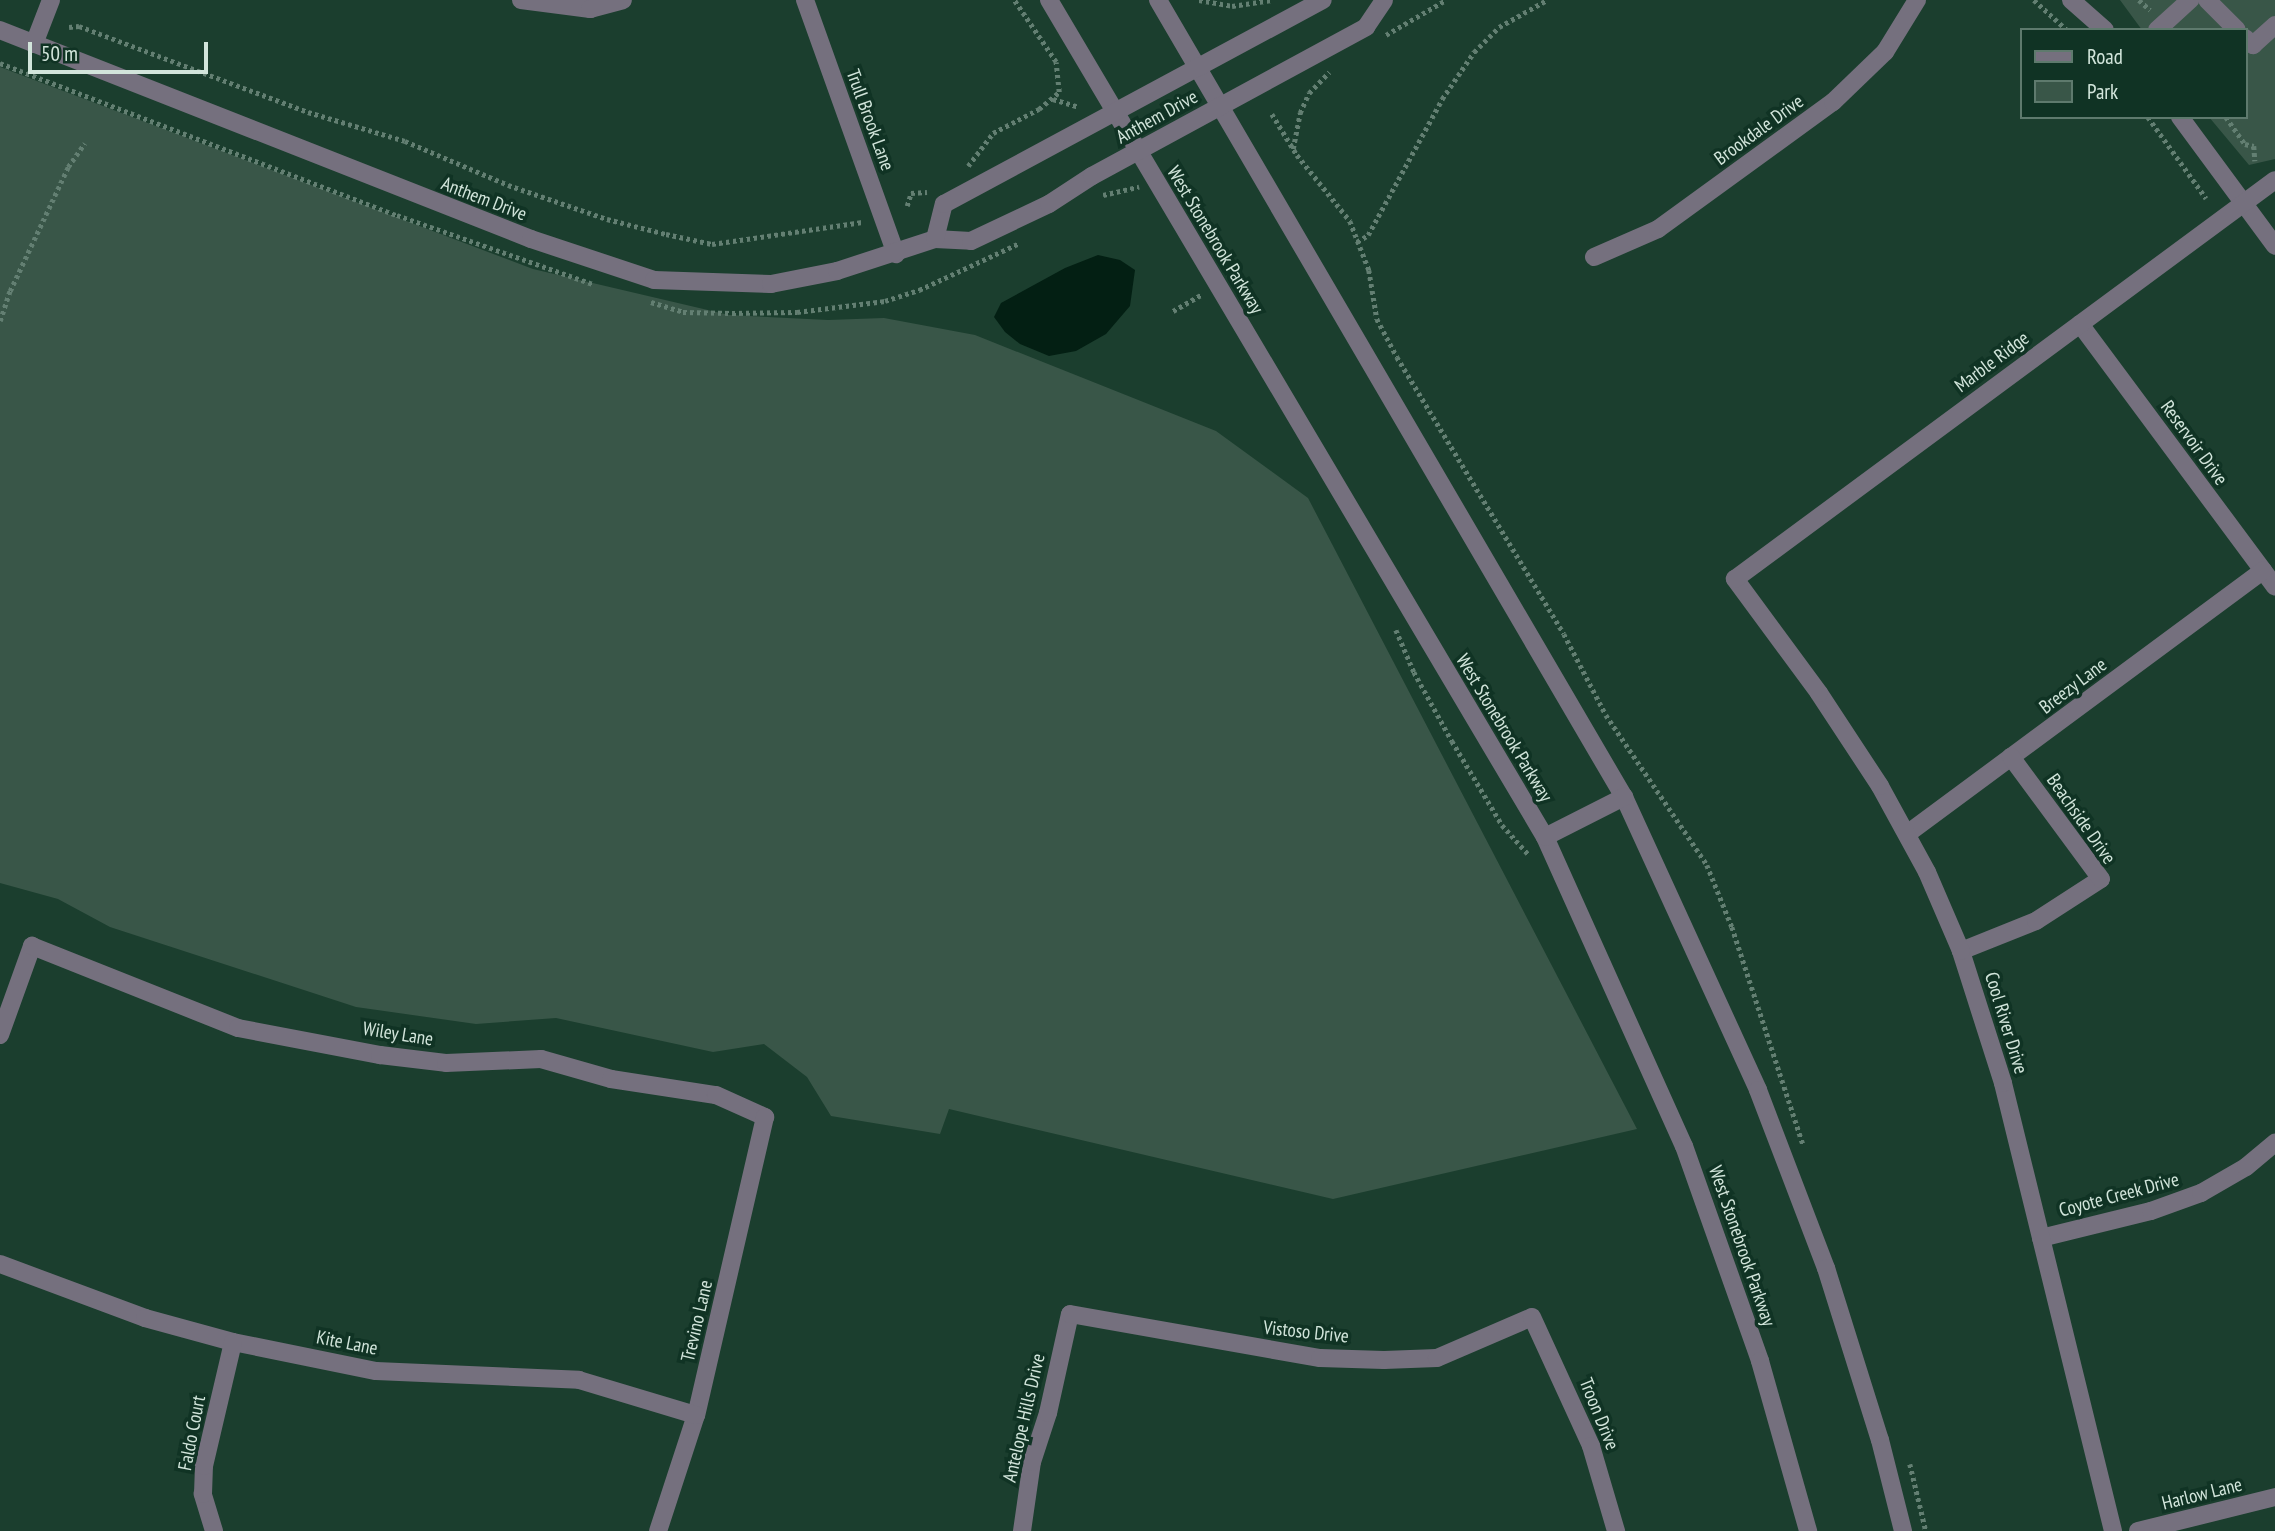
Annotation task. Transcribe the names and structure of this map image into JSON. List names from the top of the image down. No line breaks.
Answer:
{"streets":{"street":["Anthem Drive","Trull Brook Lane","Brookdale Drive","West Stonebrook Parkway","Marble Ridge","Reservoir Drive","Breezy Lane","Beachside Drive","Cool River Drive","Wiley Lane","Coyote Creek Drive","Trevino Lane","Vistoso Drive","Kite Lane","Troon Drive","Antelope Hills Drive","Faldo Court","Harlow Lane"]},"crossings":[["Anthem Drive","Trull Brook Lane"],["Anthem Drive","West Stonebrook Parkway"],["Marble Ridge","Reservoir Drive"],["Marble Ridge","Cool River Drive"],["Reservoir Drive","Breezy Lane"],["Breezy Lane","Beachside Drive"],["Breezy Lane","Cool River Drive"],["Beachside Drive","Cool River Drive"],["Cool River Drive","Coyote Creek Drive"],["Wiley Lane","Trevino Lane"],["Trevino Lane","Kite Lane"],["Vistoso Drive","Troon Drive"],["Vistoso Drive","Antelope Hills Drive"],["Kite Lane","Faldo Court"]],"legend":["Road","Park"],"scale_bar":"50 m"}
